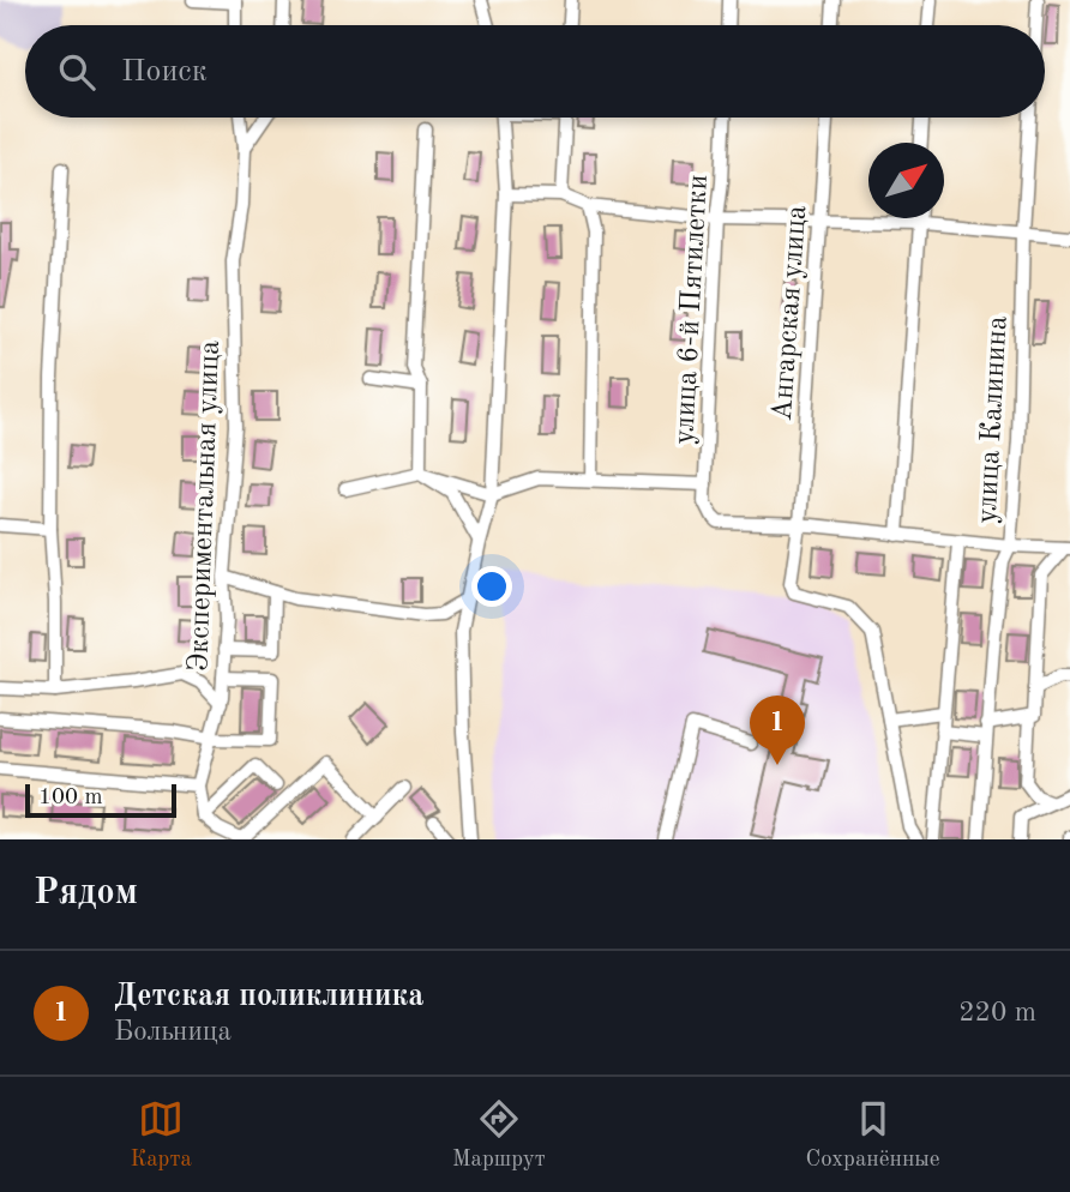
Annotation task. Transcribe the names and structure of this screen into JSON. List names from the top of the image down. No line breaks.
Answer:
{"streets":{"street":["улица 6-й Пятилетки","Ангарская улица","улица Калинина","Экспериментальная улица"]},"crossings":[["улица 6-й Пятилетки","Ангарская улица"]],"scale_bar":"100 m","north":"top right","page":{"search":"Поиск","pins":"1","scale":"100 m","heading":"Рядом","list":[{"mark":"1","name":"Детская поликлиника","note":"Больница","value":"220 m"}],"nav":["Карта","Маршрут","Сохранённые"]}}
